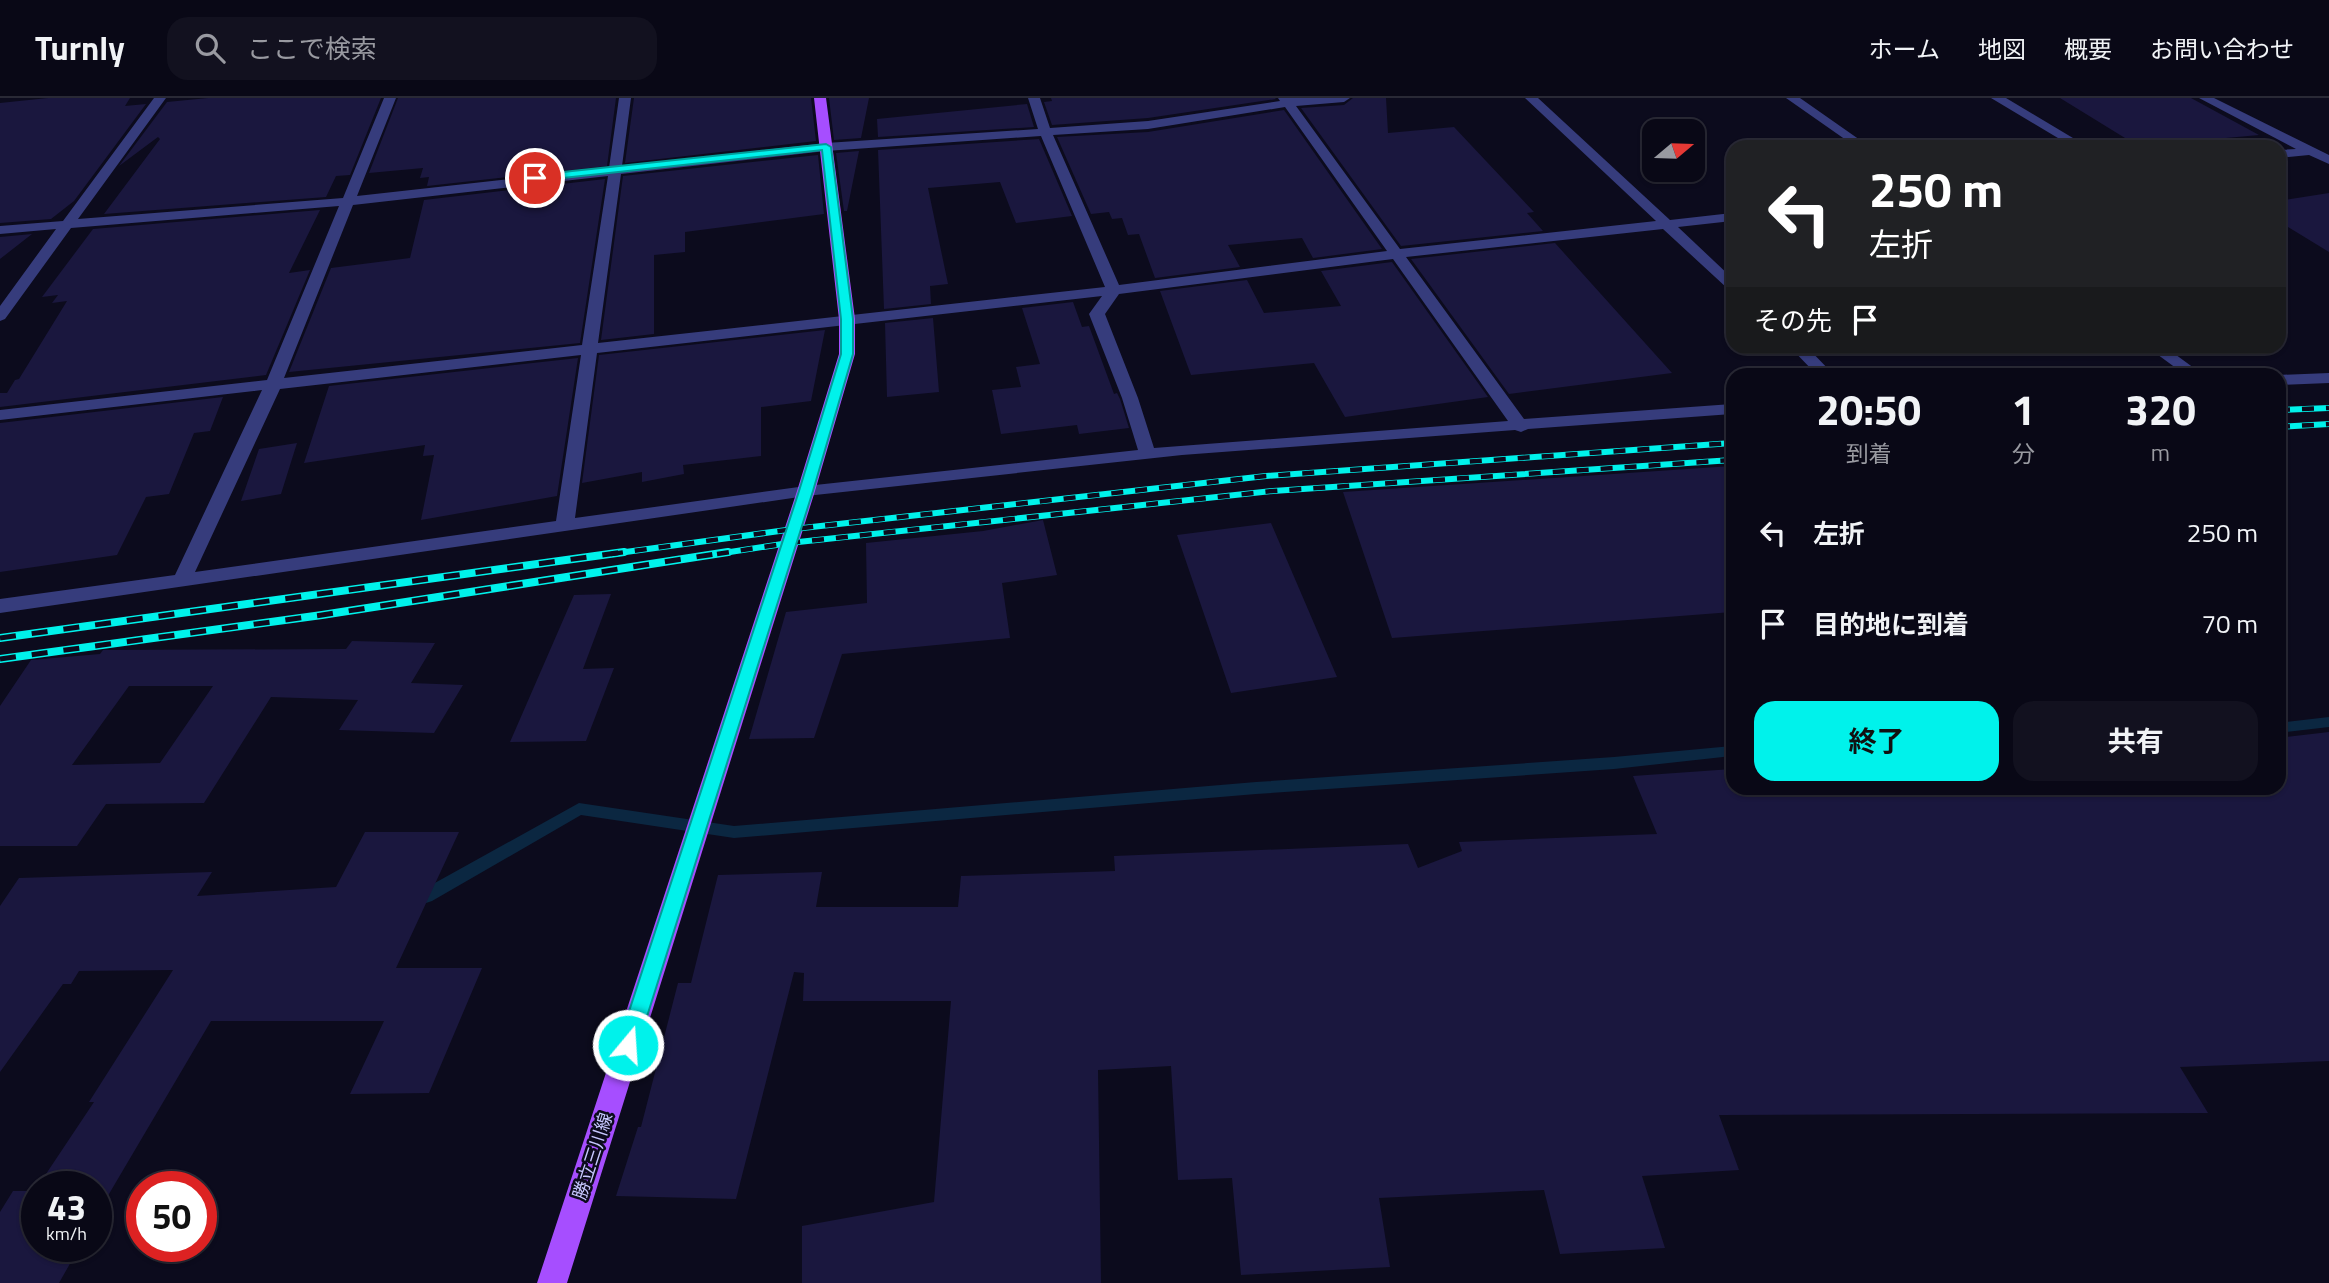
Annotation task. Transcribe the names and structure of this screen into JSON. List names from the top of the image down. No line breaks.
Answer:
{"streets":{"main road":["勝立三川線"]},"north":"right","page":{"header":"Turnly","search":"ここで検索","nav":["ホーム","地図","概要","お問い合わせ"],"turn":["250 m","左折"],"then":"その先","eta":["20:50","到着","1","分","320","m"],"list":[{"name":"左折","value":"250 m"},{"name":"目的地に到着","value":"70 m"}],"buttons":["終了","共有"],"speed":"43 km/h","limit":"50"}}
